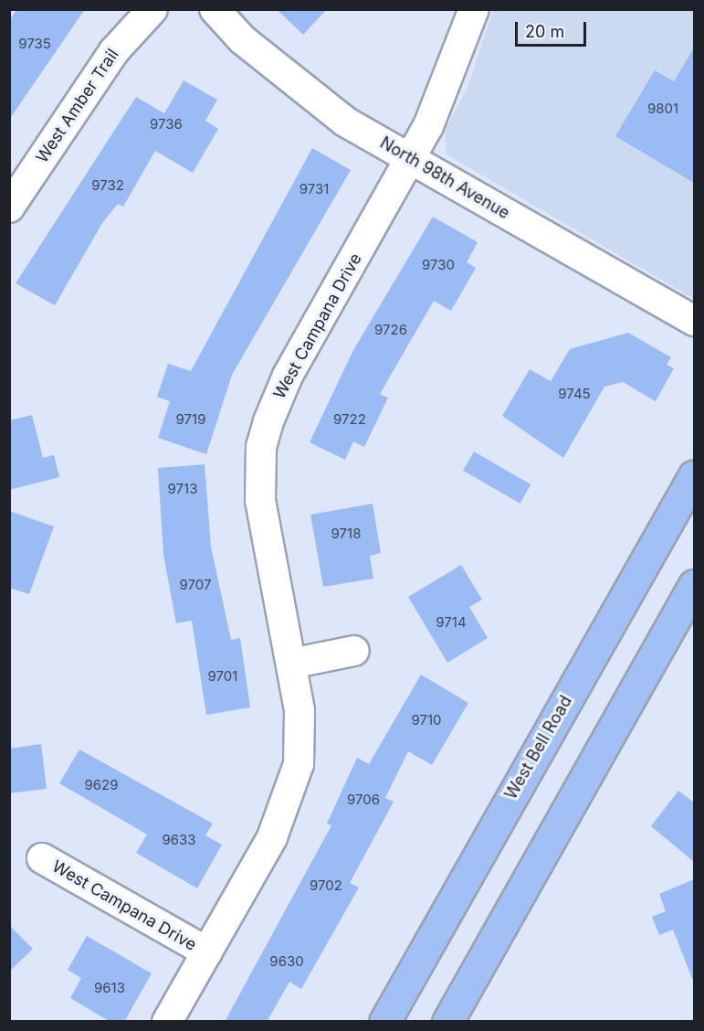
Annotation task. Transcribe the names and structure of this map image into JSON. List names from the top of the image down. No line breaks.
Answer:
{"streets":{"main road":["West Bell Road"],"street":["West Amber Trail","North 98th Avenue","West Campana Drive"]},"crossings":[["North 98th Avenue","West Campana Drive"]],"house_numbers":["9735","9801","9736","9732","9731","9730","9726","9745","9719","9722","9713","9718","9707","9714","9701","9710","9629","9706","9633","9702","9630","9613"],"scale_bar":"20 m"}
